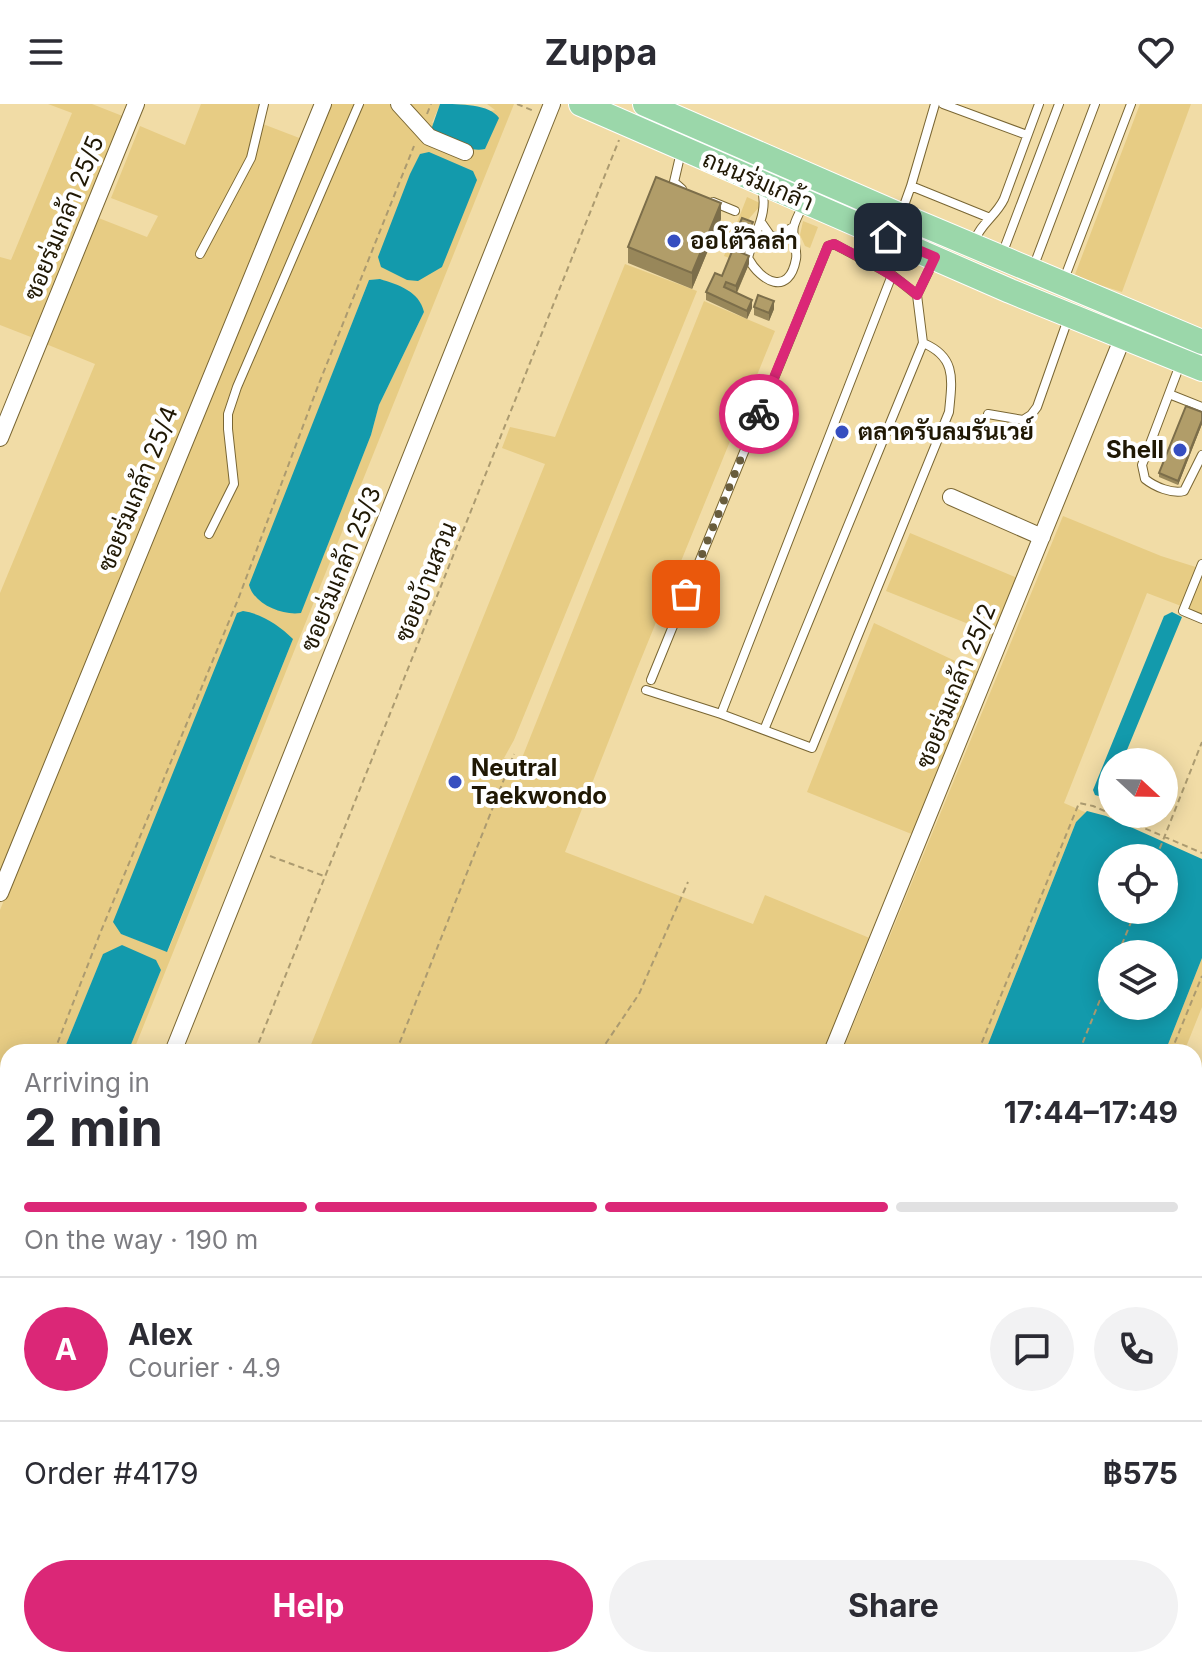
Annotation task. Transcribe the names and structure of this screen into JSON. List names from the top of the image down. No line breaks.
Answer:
{"streets":{"main road":["ถนนร่มเกล้า"],"street":["ซอยร่มเกล้า 25/5","ซอยร่มเกล้า 25/4","ซอยร่มเกล้า 25/3","ซอยร่มเกล้า 25/2"],"path":["ซอยบ้านสวน"]},"crossings":[["ถนนร่มเกล้า","ซอยบ้านสวน"],["ถนนร่มเกล้า","ซอยร่มเกล้า 25/2"]],"places":["ออโต้วิลล่า","ตลาดรับลมรันเวย์","Shell","Neutral Taekwondo"],"north":"right","page":{"header":"Zuppa","heading":["2 min","Arriving in","17:44–17:49"],"panel":["Alex","Courier · 4.9","Order #4179","฿575"],"bar":"On the way · 190 m","round":"A","buttons":["Help","Share"]}}
